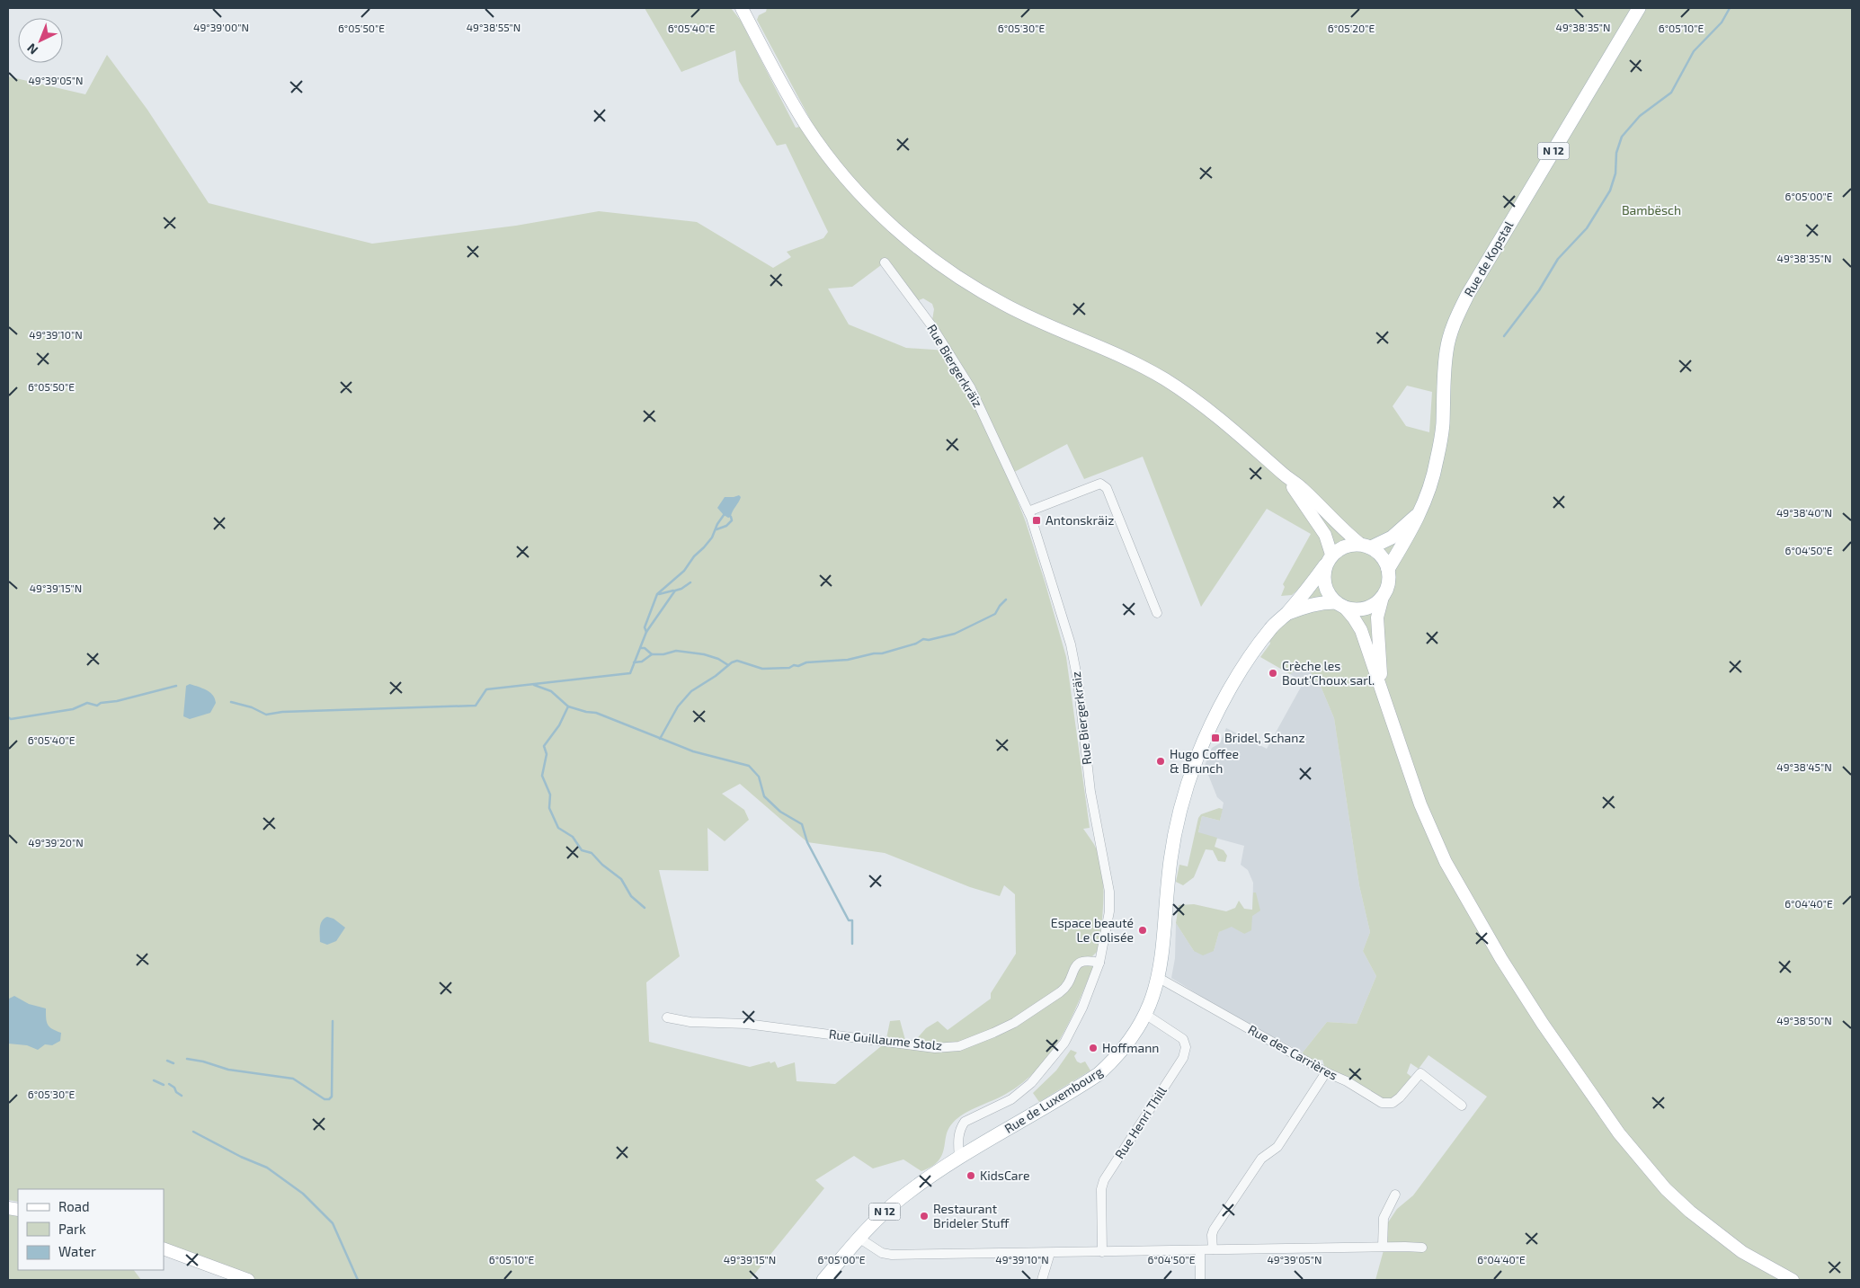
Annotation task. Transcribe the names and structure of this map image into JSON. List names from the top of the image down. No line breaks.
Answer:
{"streets":{"main road":["N 12","Rue de Kopstal","Rue de Luxembourg"],"street":["Rue Biergerkräiz","Rue Guillaume Stolz","Rue des Carrières","Rue Henri Thill"]},"crossings":[["Rue de Kopstal","Rue de Luxembourg"],["Rue Biergerkräiz","Rue Guillaume Stolz"],["Rue Biergerkräiz","Rue de Luxembourg"],["Rue des Carrières","Rue de Luxembourg"],["Rue de Luxembourg","Rue Henri Thill"]],"parks":["Bambësch"],"places":{"transit":["Antonskräiz","Bridel, Schanz"],"other":["Crèche les Bout'Choux sarl.","Hugo Coffee & Brunch","Espace beauté Le Colisée","Hoffmann","KidsCare","Restaurant Brideler Stuff"]},"legend":["Road","Park","Water"],"north":"bottom left","coordinates":["49°39'00\"N","49°38'55\"N","49°38'35\"N","6°05'20\"E","6°05'50\"E","6°05'40\"E","6°05'30\"E","6°05'10\"E","49°39'05\"N","6°05'00\"E","49°39'10\"N","49°38'40\"N","6°04'50\"E","49°39'15\"N","49°38'45\"N","49°39'20\"N","6°04'40\"E","49°38'50\"N"]}
